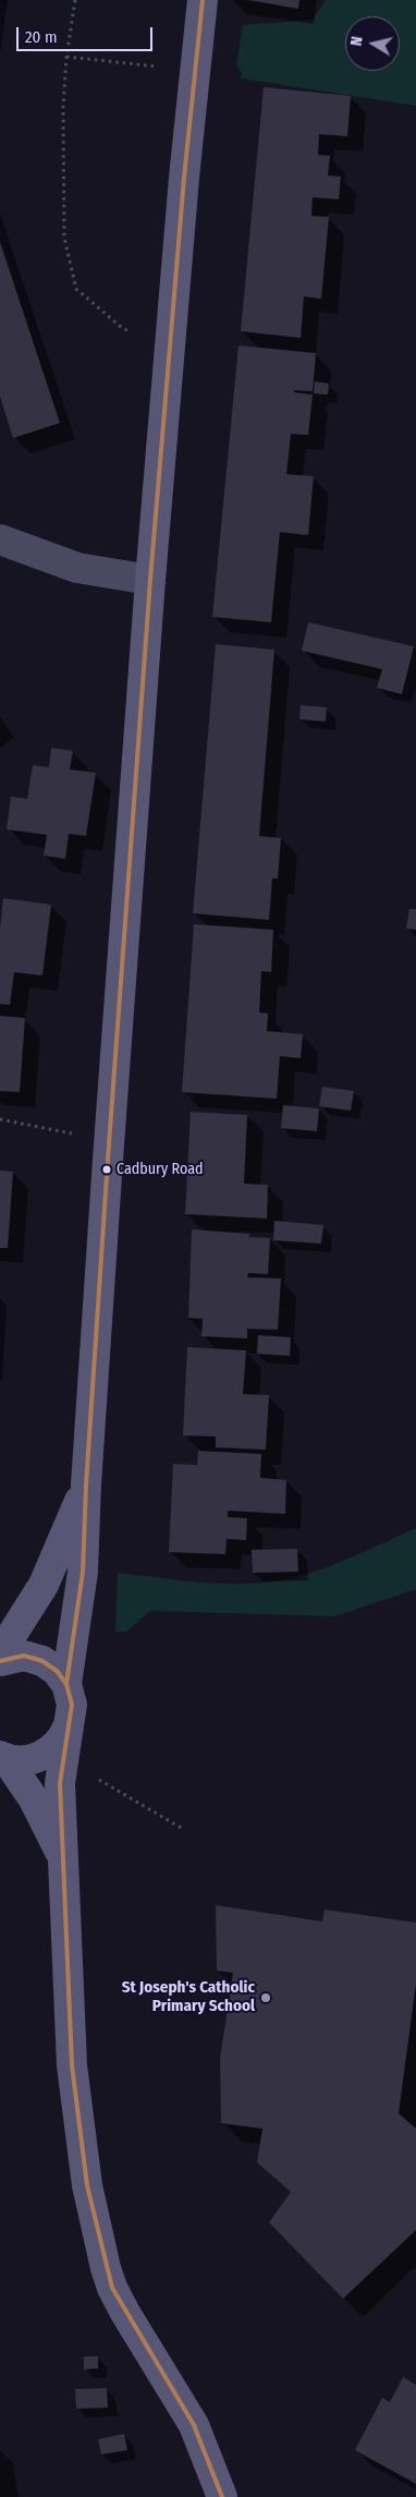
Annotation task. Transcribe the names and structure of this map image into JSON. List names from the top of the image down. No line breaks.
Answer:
{"places":["Cadbury Road","St Joseph's Catholic Primary School"],"scale_bar":"20 m","north":"left"}
